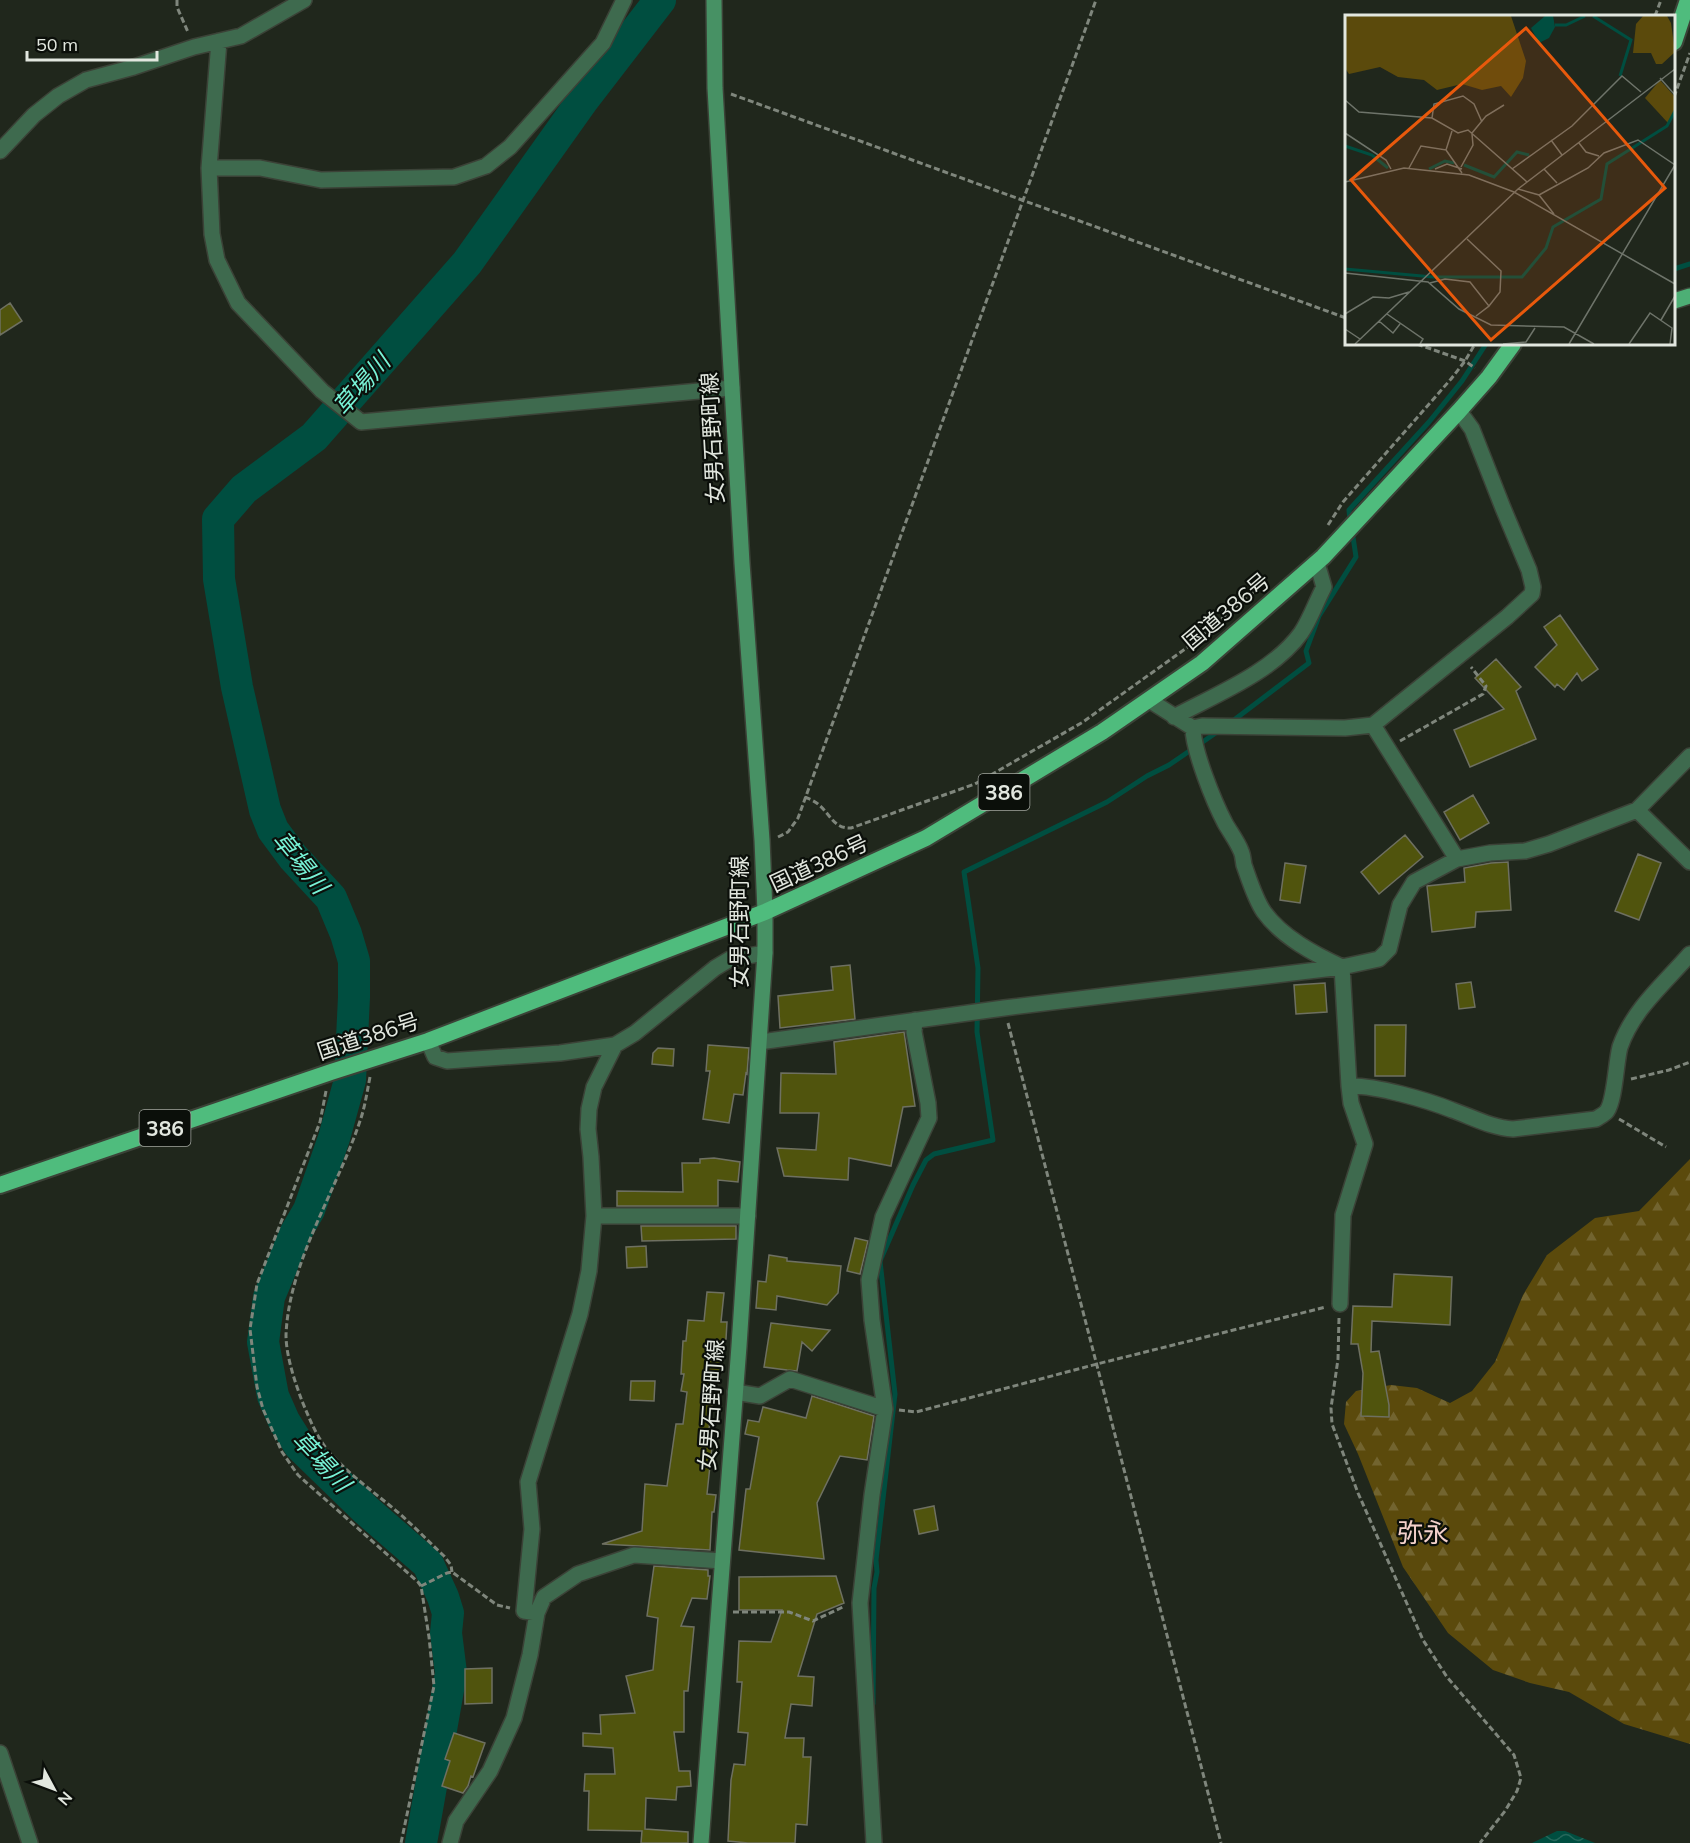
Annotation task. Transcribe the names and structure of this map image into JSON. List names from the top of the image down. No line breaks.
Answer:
{"streets":{"highway":["国道386号","386"],"main road":["女男石野町線"]},"crossings":[["女男石野町線","国道386号"]],"districts":["弥永"],"water":["草場川"],"scale_bar":"50 m","north":"bottom right"}
